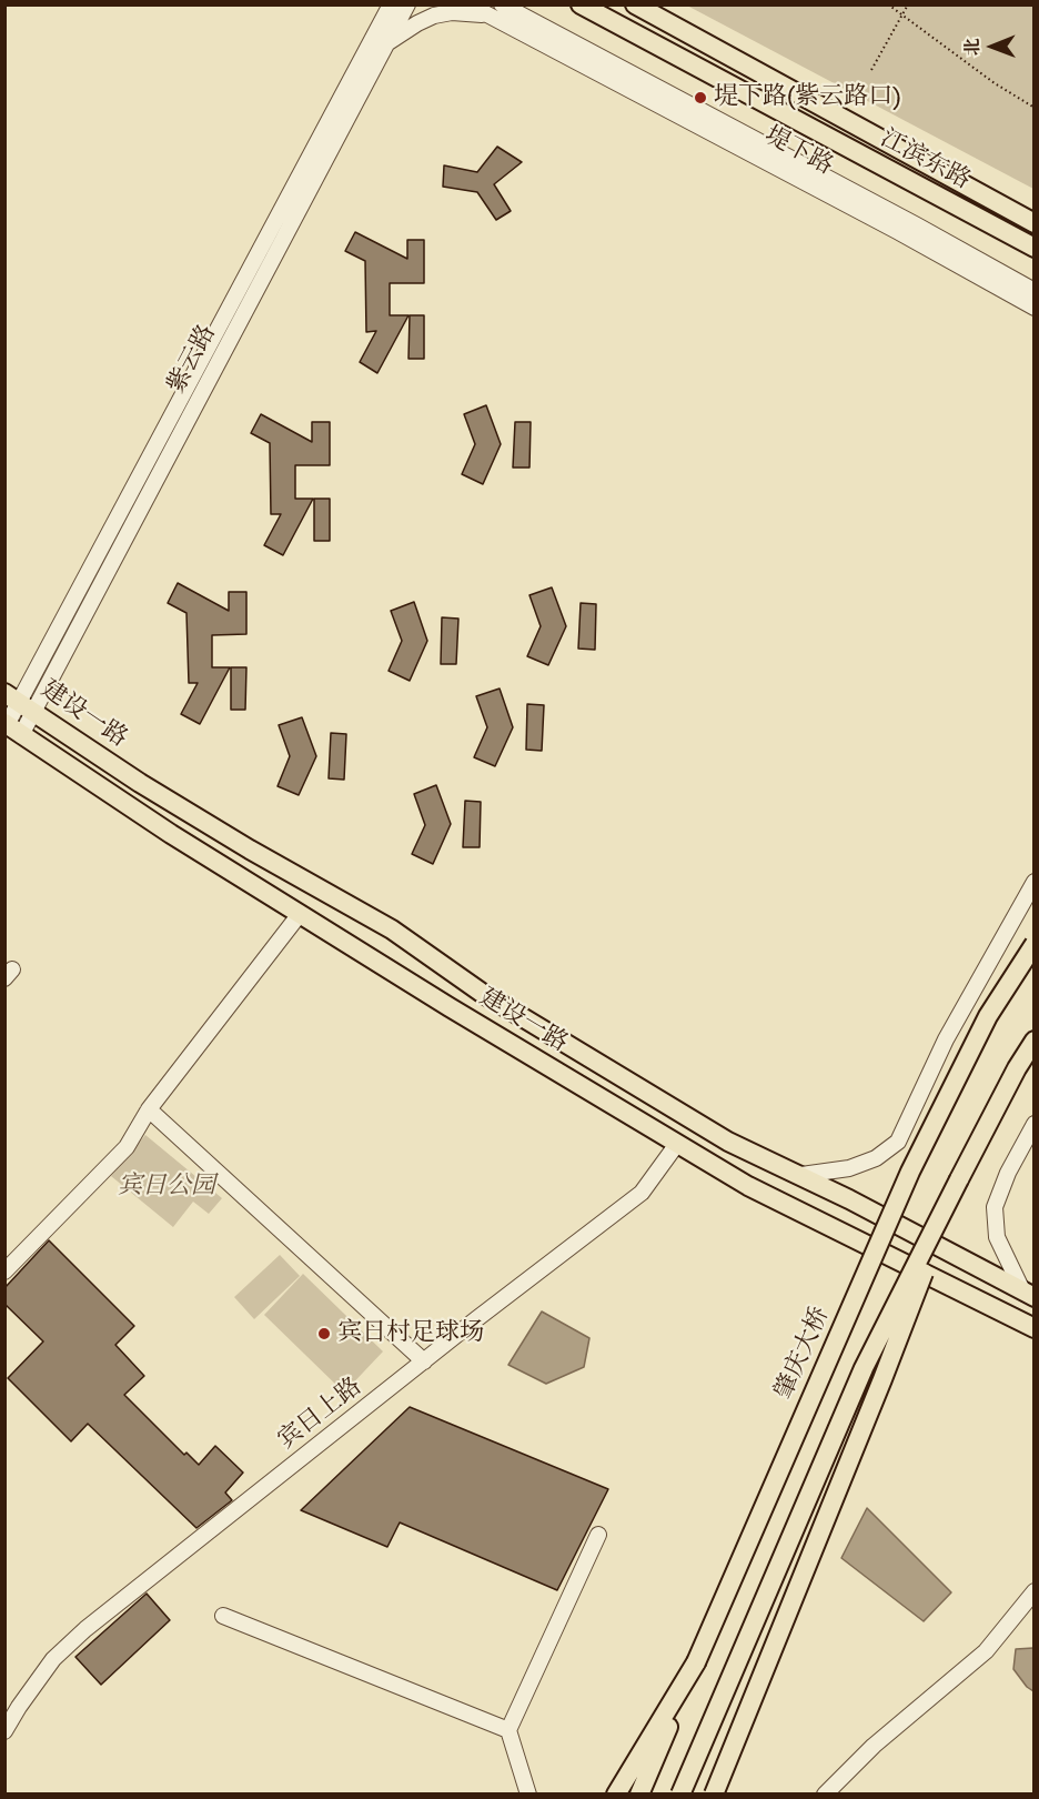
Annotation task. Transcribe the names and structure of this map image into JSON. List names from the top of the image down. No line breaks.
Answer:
{"streets":{"main road":["江滨东路","建设一路","肇庆大桥"],"street":["堤下路","紫云路","宾日上路"]},"crossings":[["紫云路","建设一路"],["建设一路","宾日上路"]],"parks":["宾日公园"],"places":["堤下路(紫云路口)","宾日村足球场"],"north":"left"}
